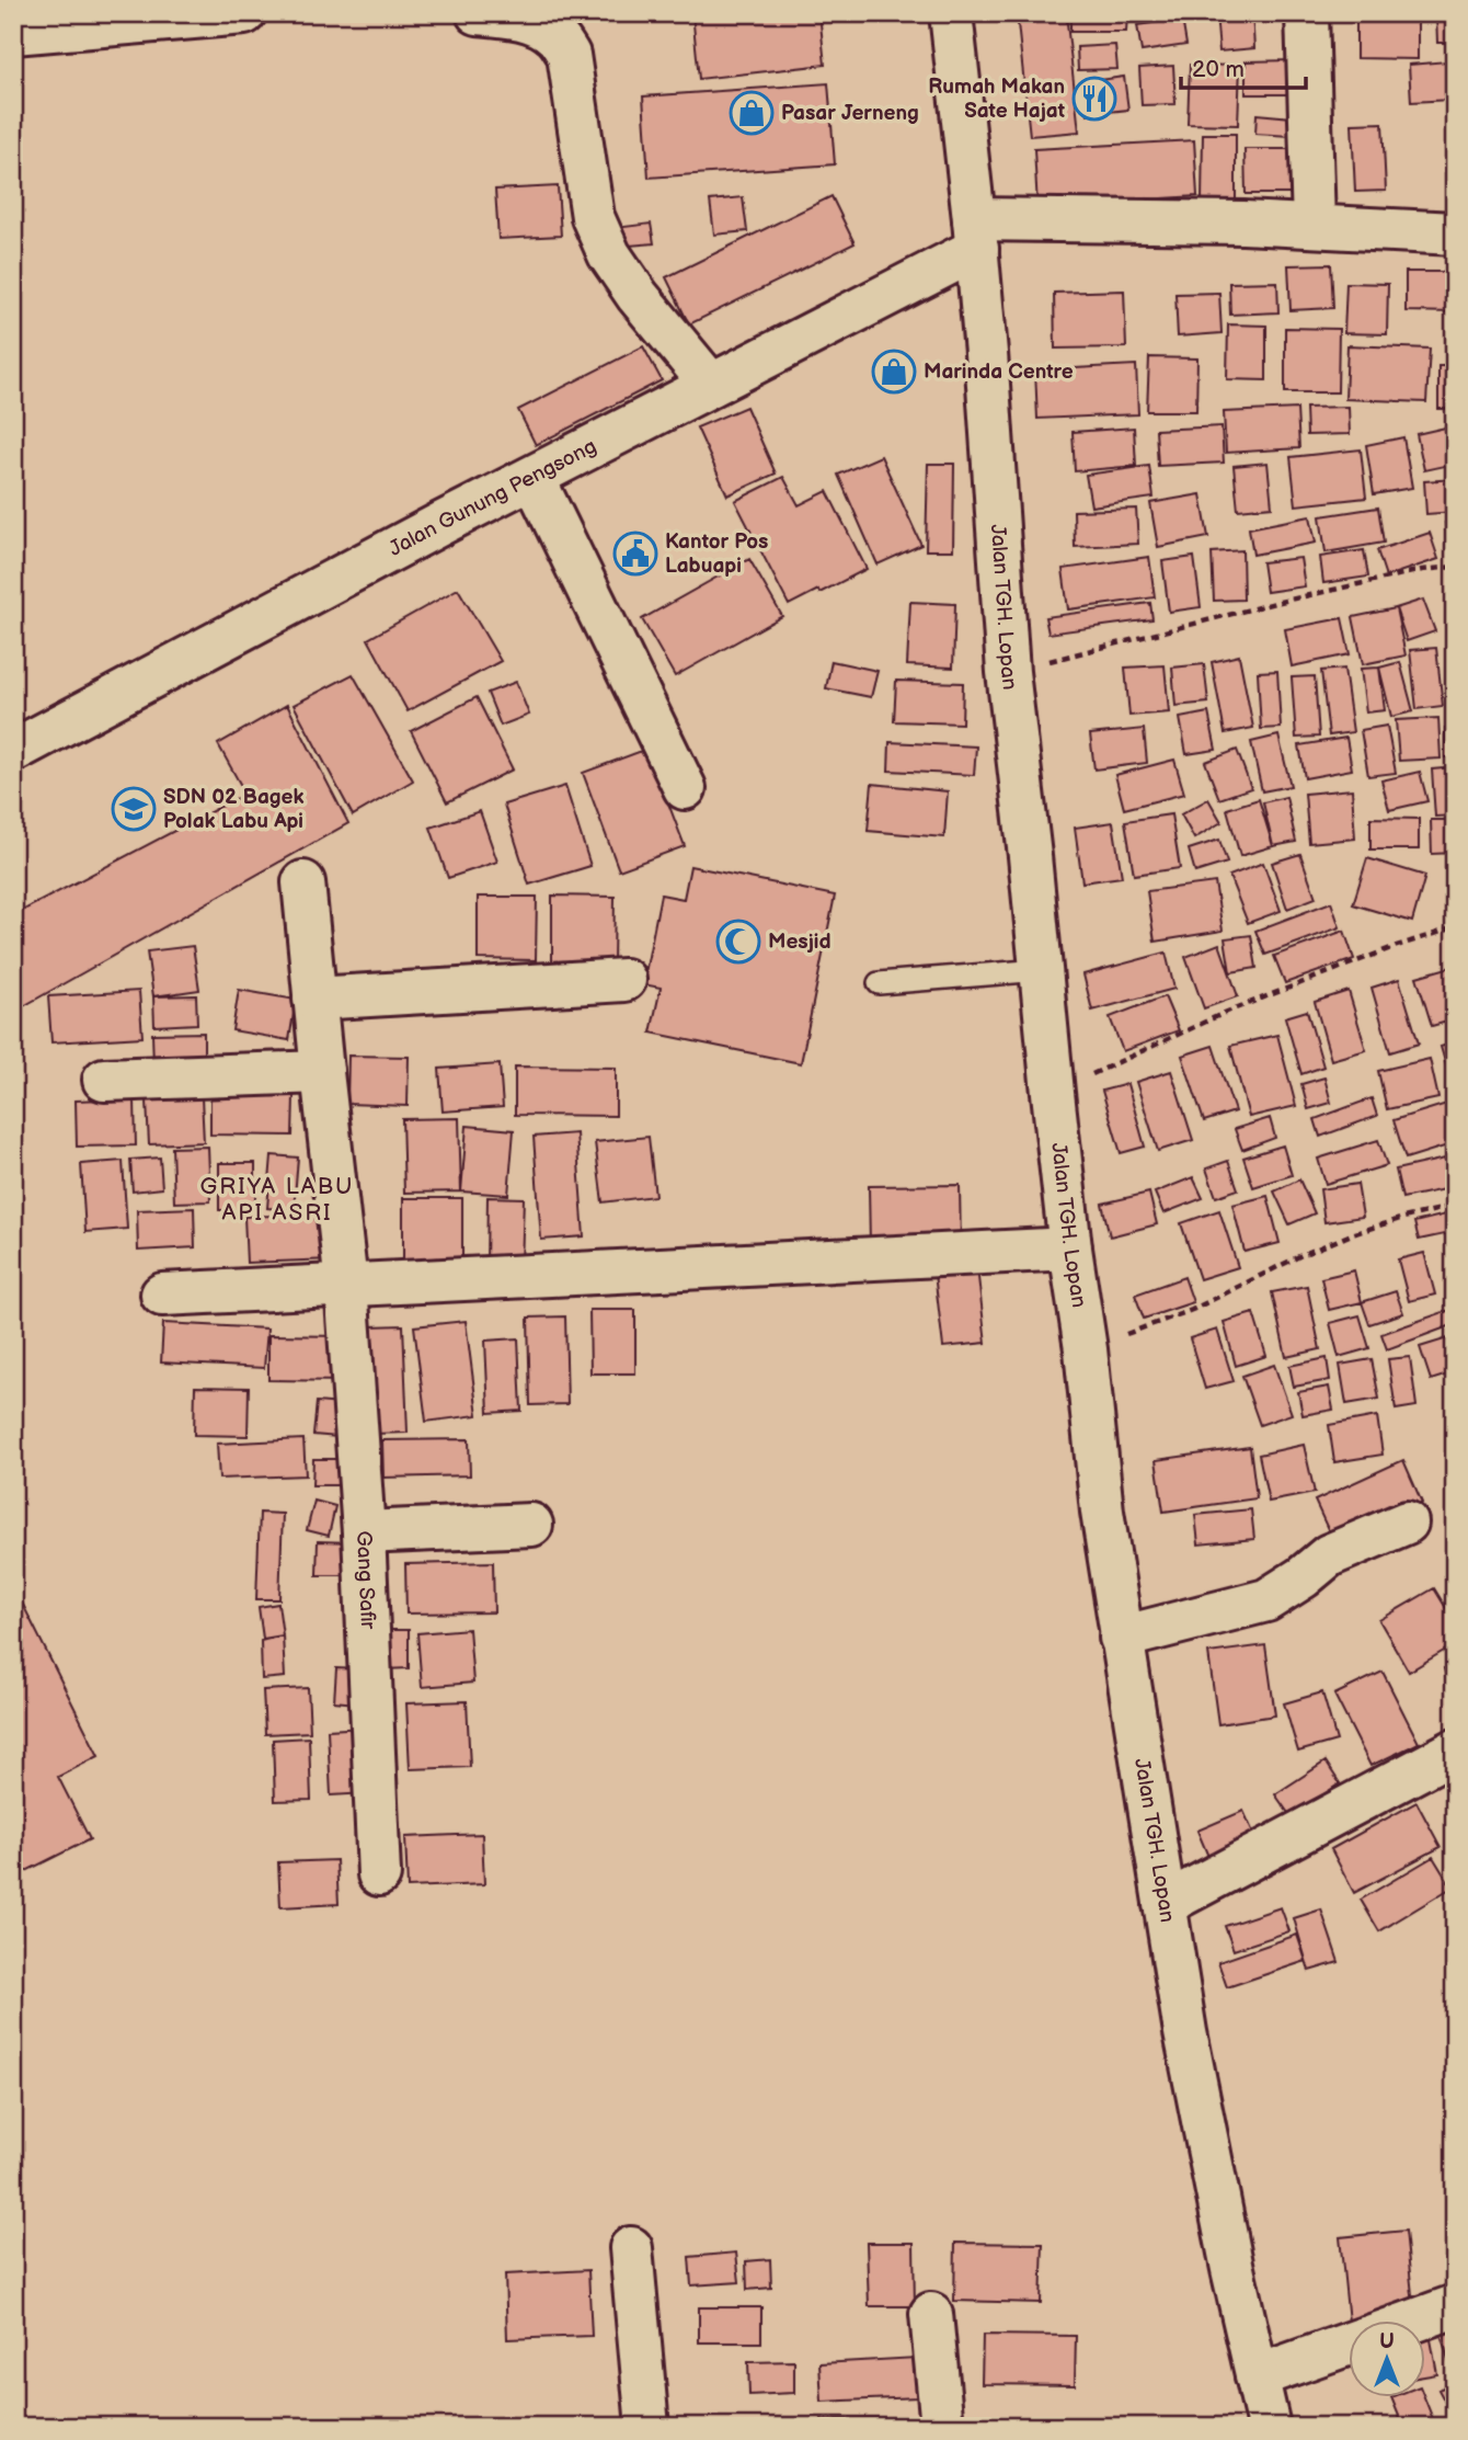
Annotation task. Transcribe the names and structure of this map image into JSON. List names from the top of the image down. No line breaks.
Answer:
{"streets":{"main road":["Jalan Gunung Pengsong","Jalan TGH. Lopan","Gang Safir"]},"crossings":[["Jalan Gunung Pengsong","Jalan TGH. Lopan"]],"districts":["GRIYA LABU API ASRI"],"places":{"restaurant":["Rumah Makan Sate Hajat"],"shop":["Pasar Jerneng","Marinda Centre"],"public building":["Kantor Pos Labuapi"],"school or university":["SDN 02 Bagek Polak Labu Api"],"mosque":["Mesjid"]},"scale_bar":"20 m","north":"top"}
